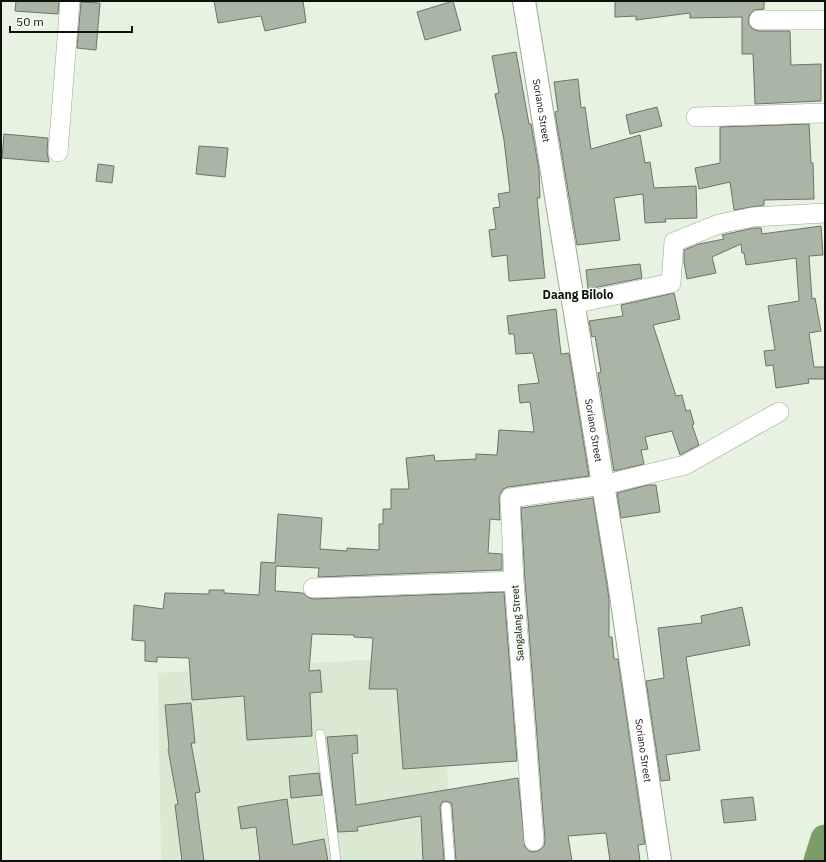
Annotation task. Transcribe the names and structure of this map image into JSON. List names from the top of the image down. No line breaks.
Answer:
{"streets":{"main road":["Soriano Street"],"street":["Sangalang Street"]},"crossings":[["Soriano Street","Sangalang Street"]],"districts":["Daang Bilolo"],"scale_bar":"50 m"}
